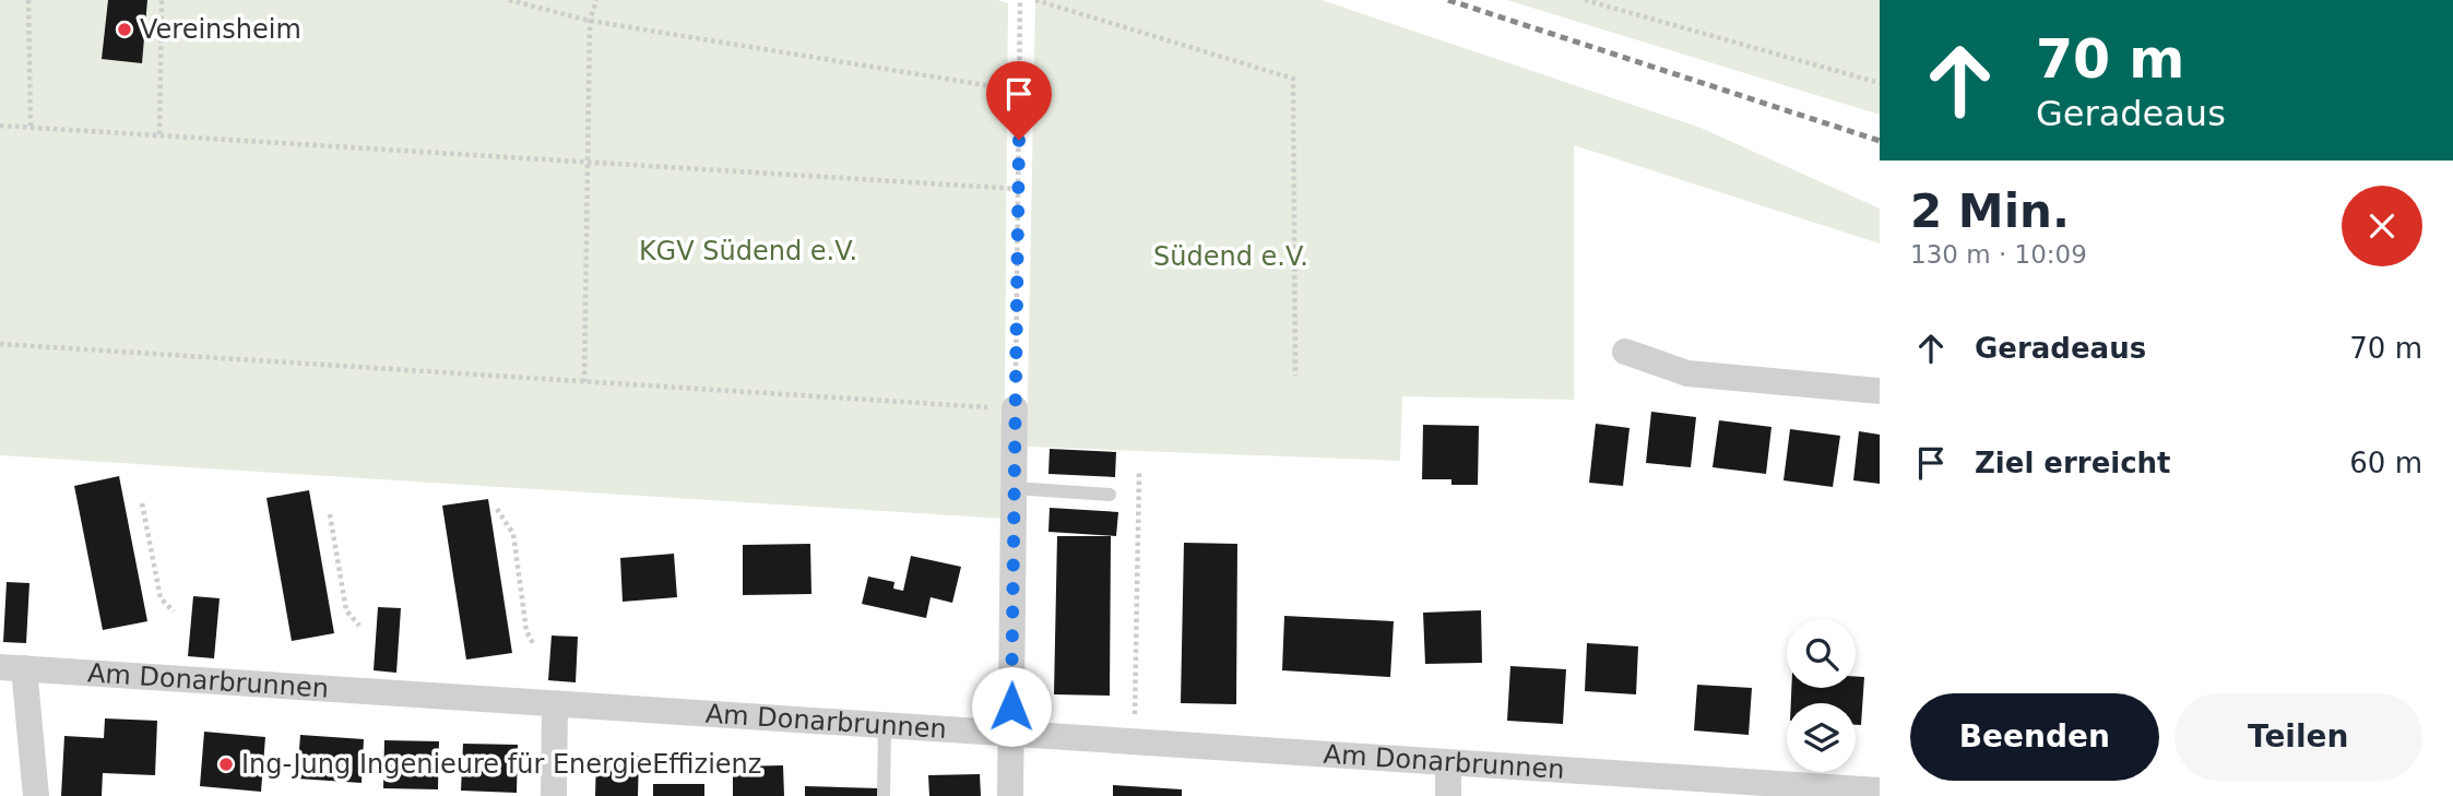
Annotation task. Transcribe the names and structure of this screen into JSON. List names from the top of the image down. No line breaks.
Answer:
{"streets":{"street":["Am Donarbrunnen"]},"parks":["KGV Südend e.V.","Südend e.V."],"places":["Vereinsheim","Ing-Jung Ingenieure für EnergieEffizienz"],"page":{"turn":["70 m","Geradeaus"],"heading":["2 Min.","130 m · 10:09"],"list":[{"name":"Geradeaus","value":"70 m"},{"name":"Ziel erreicht","value":"60 m"}],"buttons":["Beenden","Teilen"]}}
